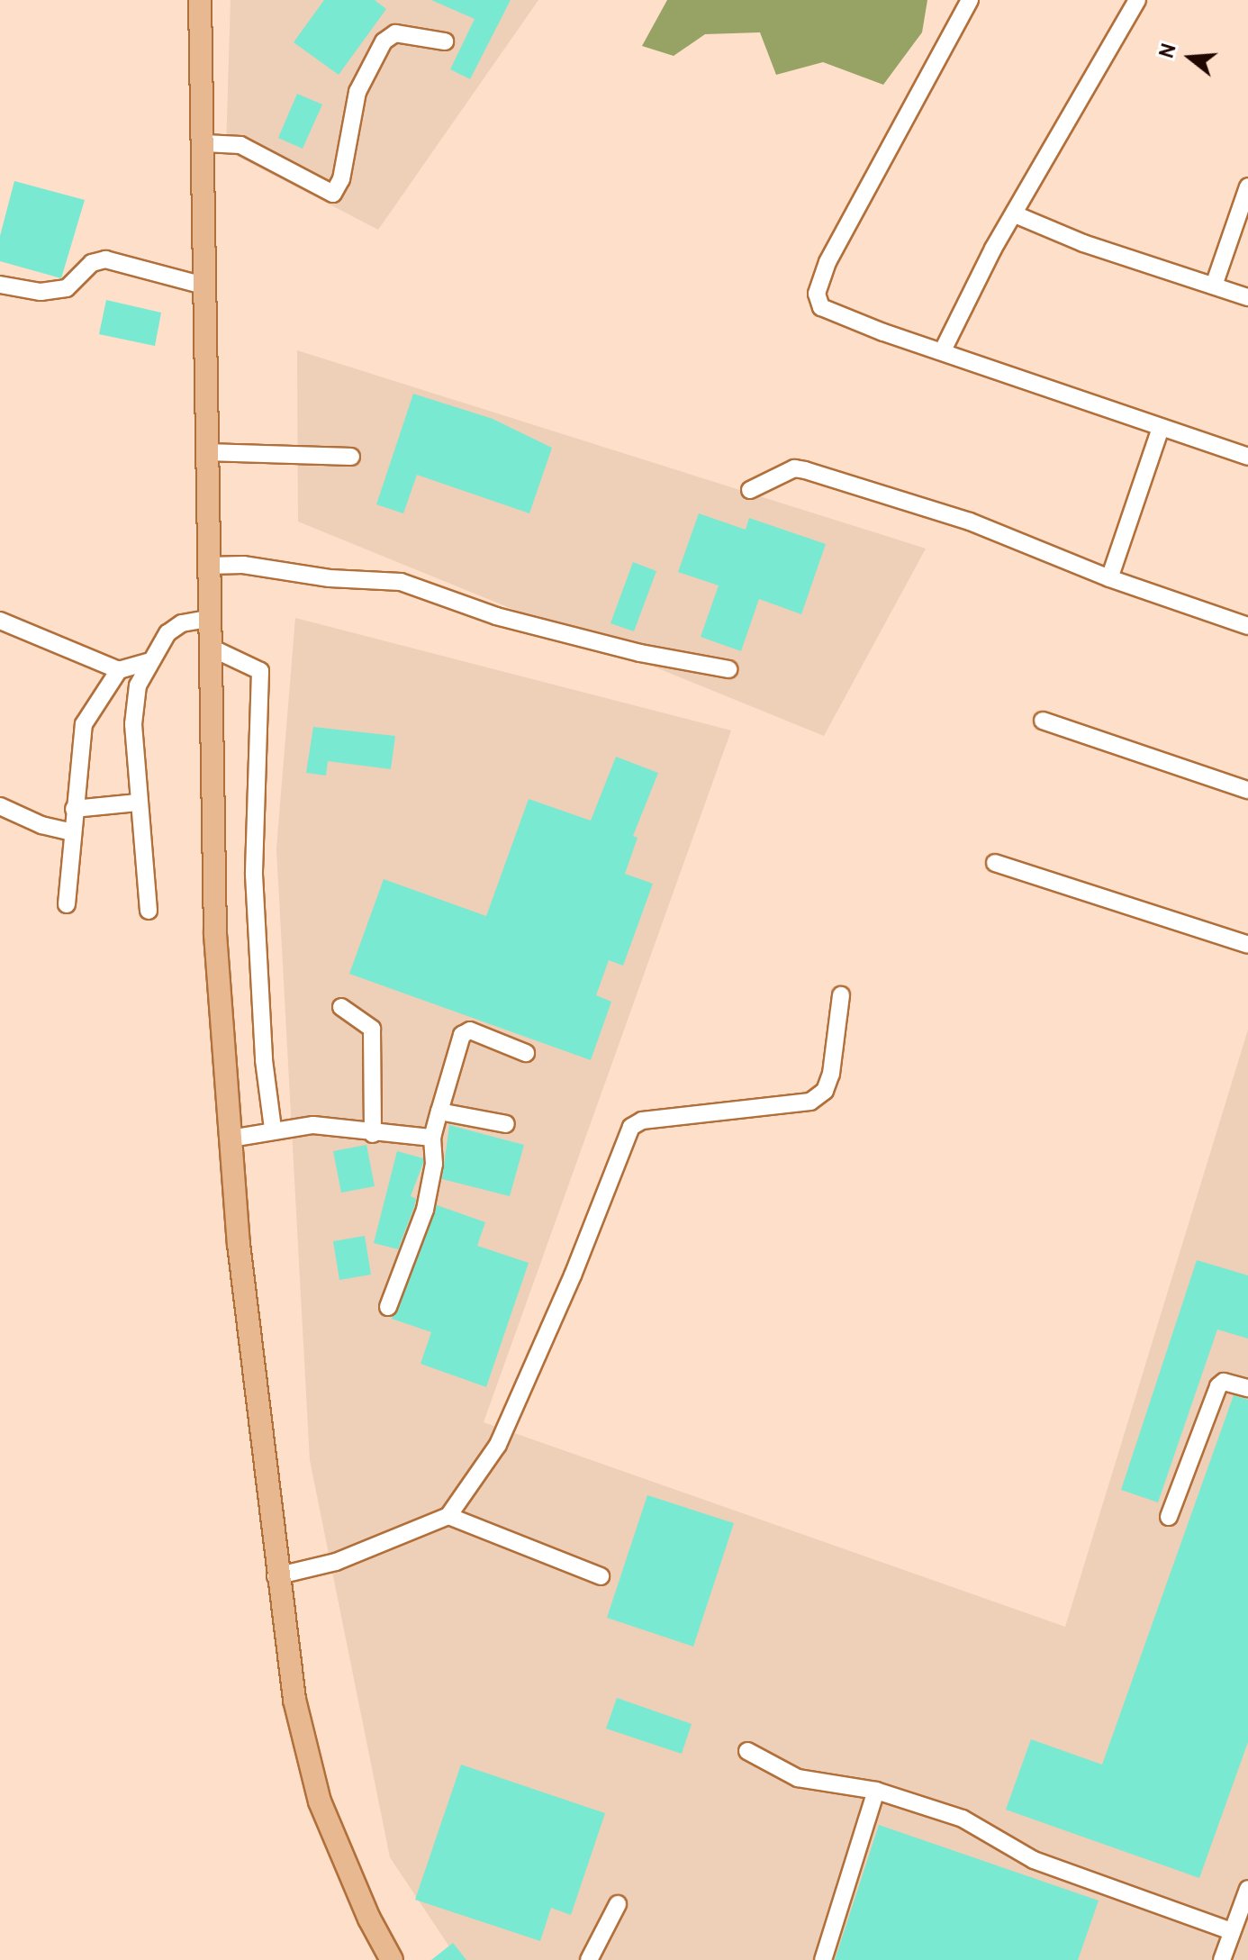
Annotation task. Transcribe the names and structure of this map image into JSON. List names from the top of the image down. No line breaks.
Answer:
{"north":"left"}
